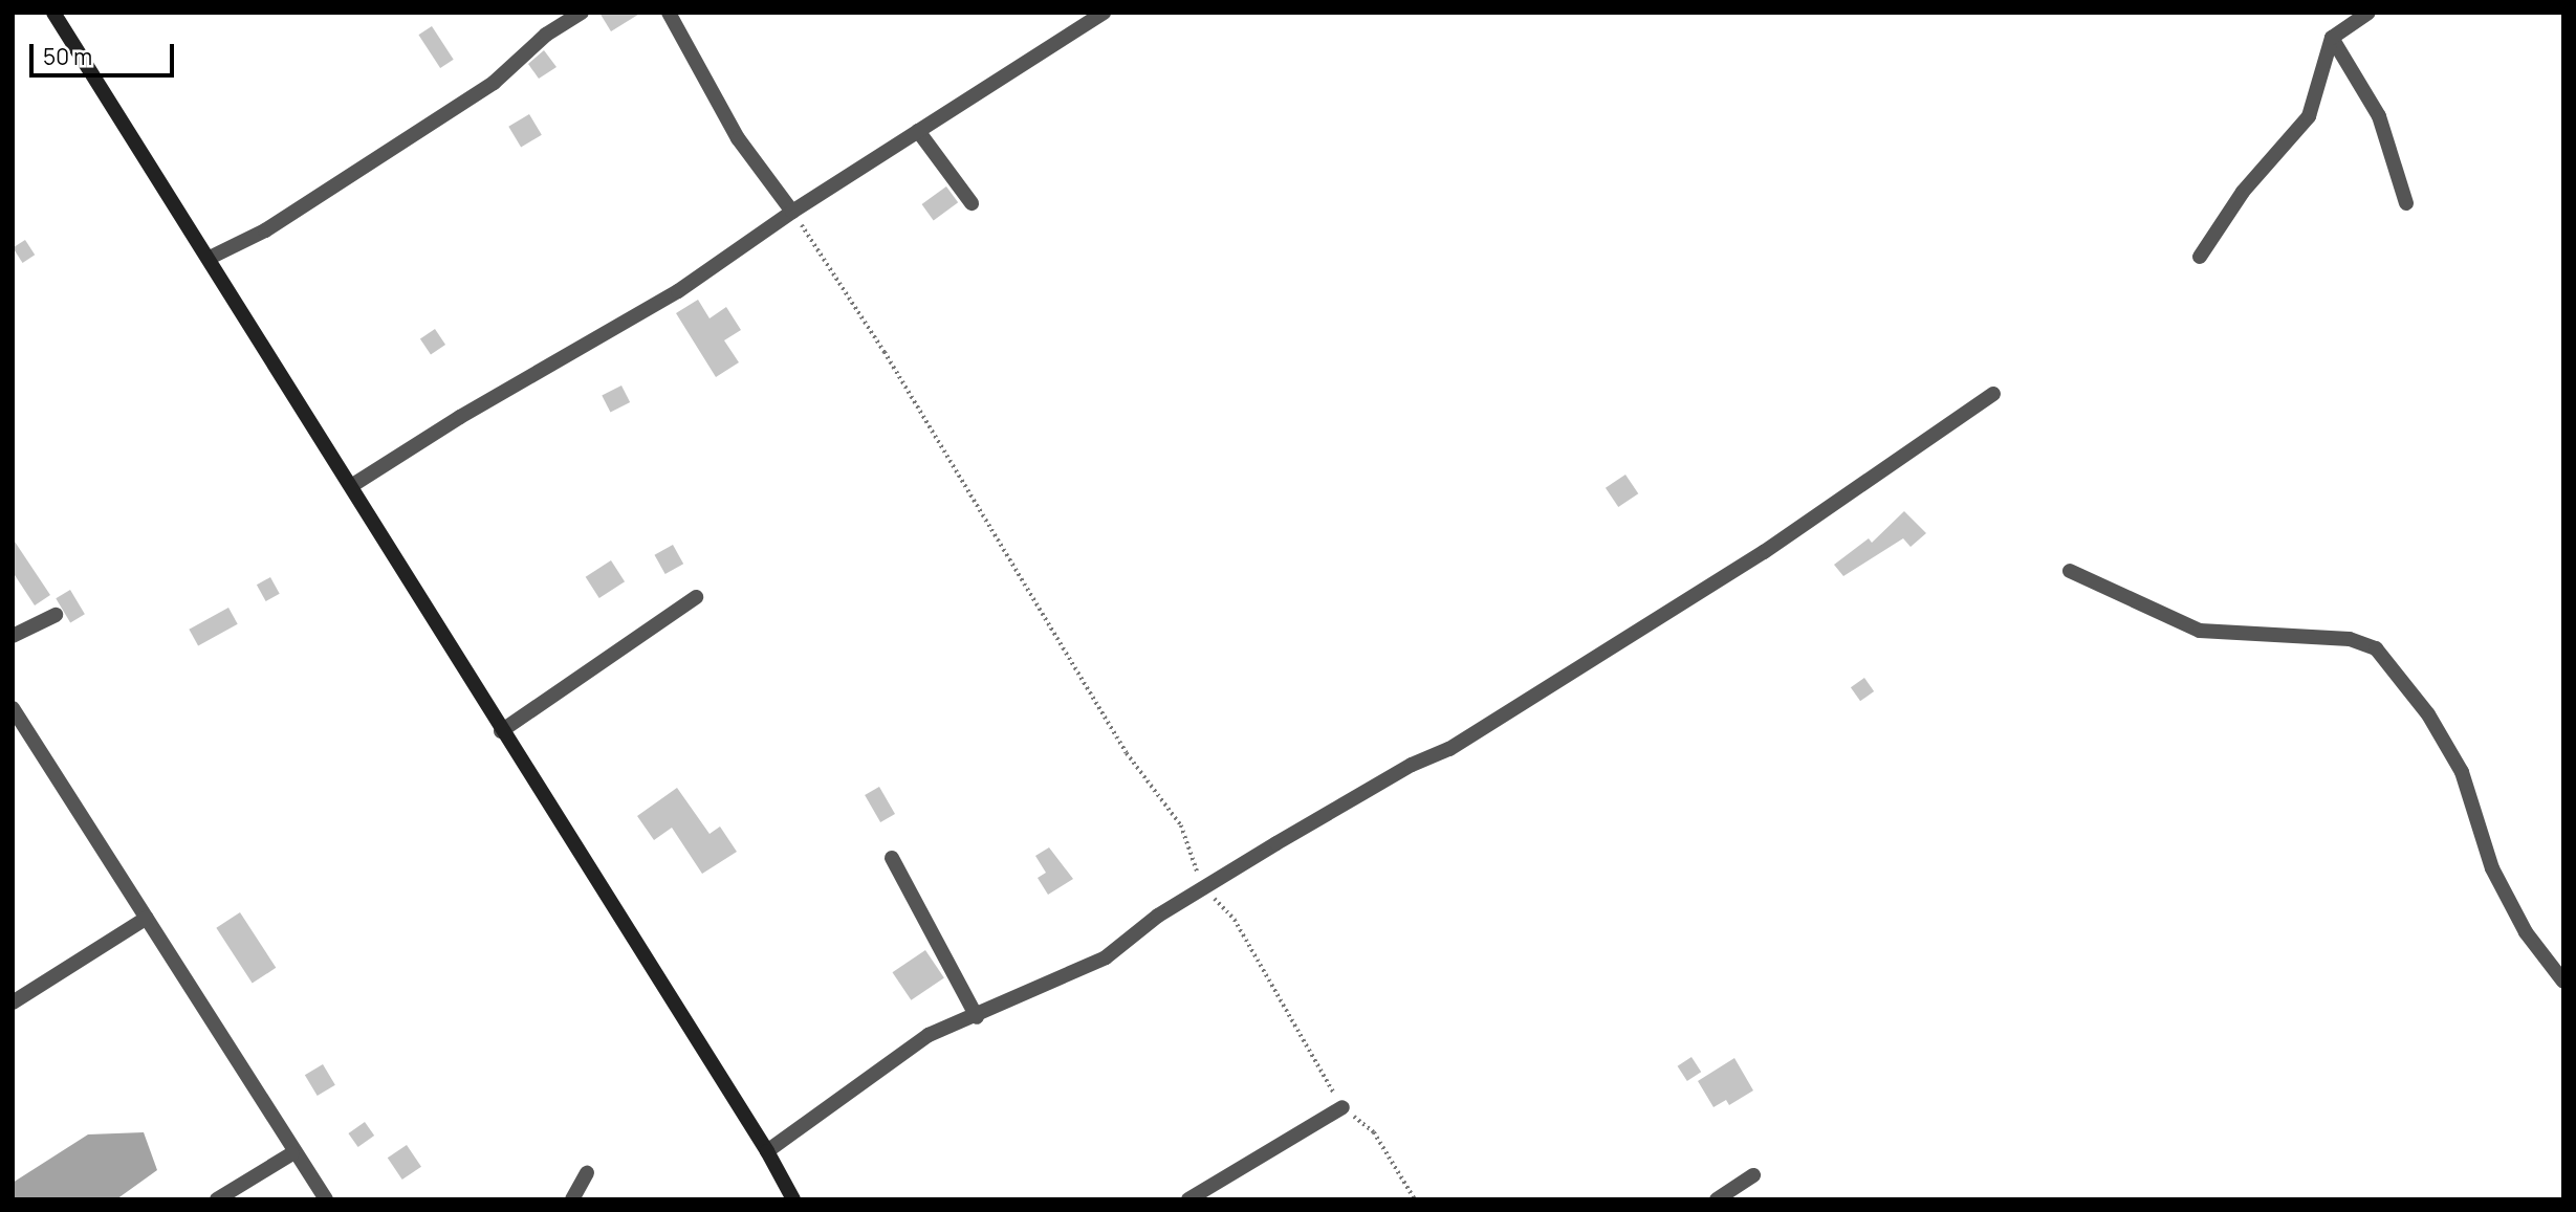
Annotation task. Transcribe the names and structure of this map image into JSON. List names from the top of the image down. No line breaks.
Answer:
{"scale_bar":"50 m"}
